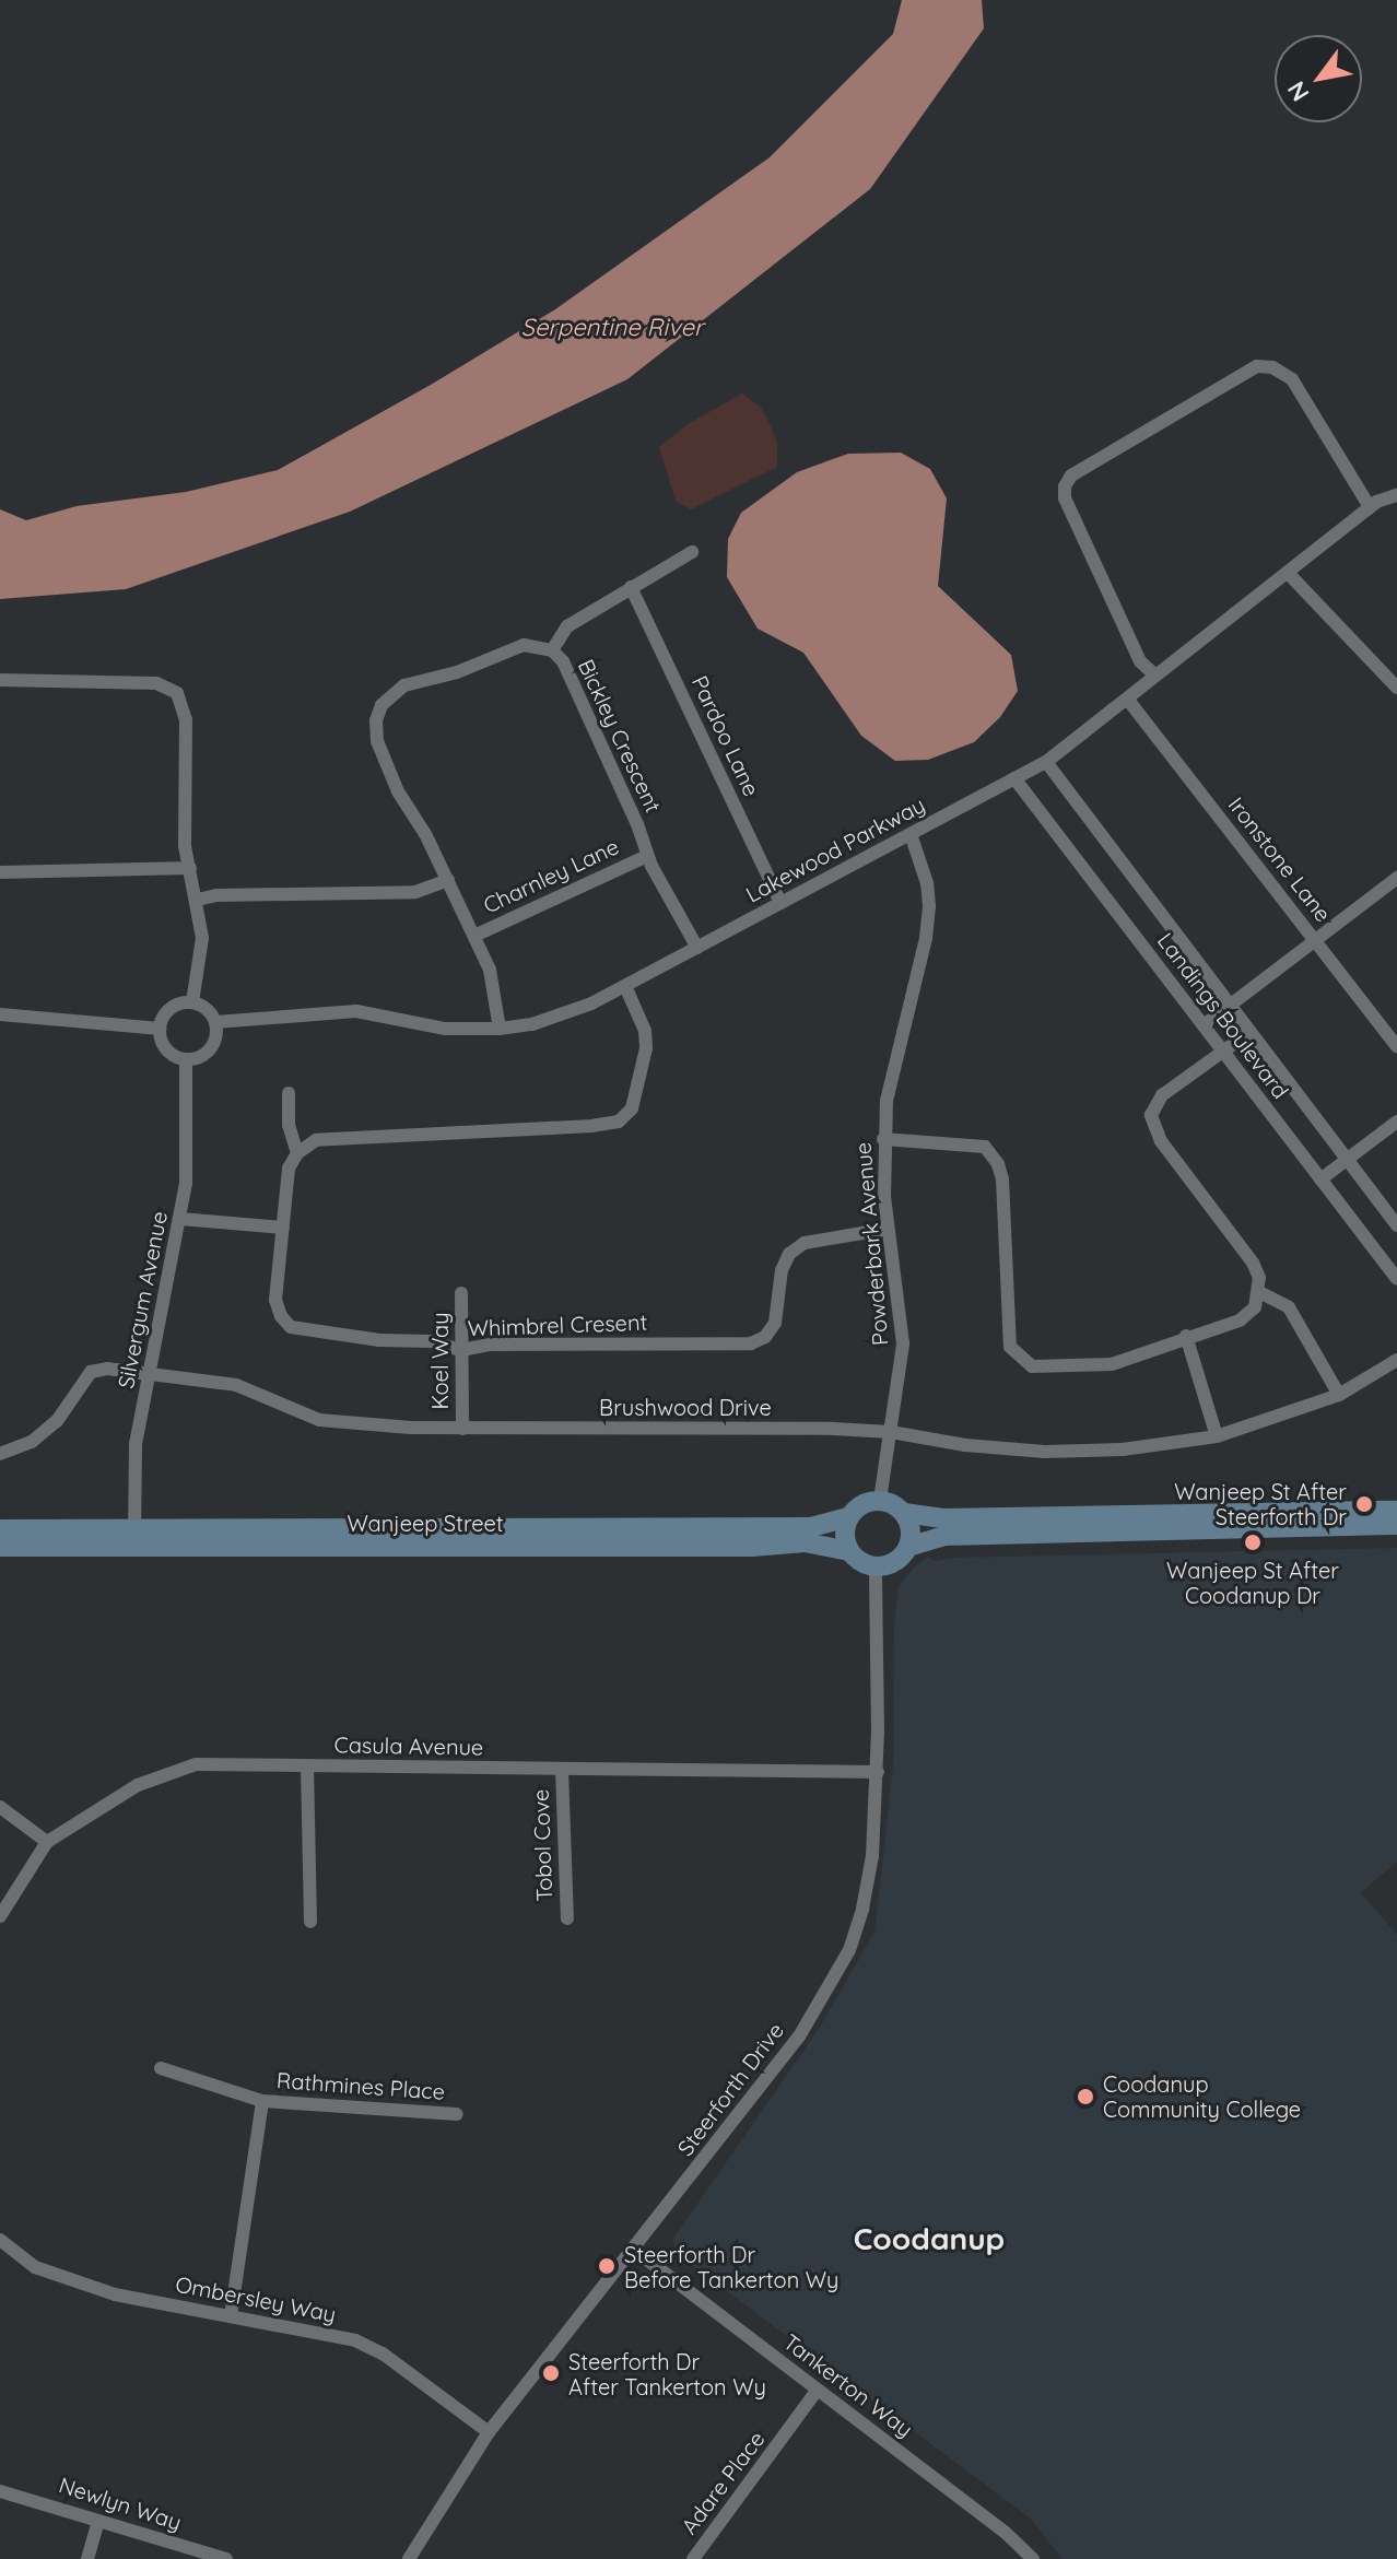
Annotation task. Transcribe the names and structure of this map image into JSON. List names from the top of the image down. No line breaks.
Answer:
{"streets":{"main road":["Wanjeep Street"],"street":["Bickley Crescent","Pardoo Lane","Lakewood Parkway","Ironstone Lane","Charnley Lane","Landings Boulevard","Powderbark Avenue","Silvergum Avenue","Whimbrel Cresent","Koel Way","Brushwood Drive","Casula Avenue","Tobol Cove","Rathmines Place","Steerforth Drive","Ombersley Way","Tankerton Way","Adare Place","Newlyn Way"]},"crossings":[["Bickley Crescent","Lakewood Parkway"],["Bickley Crescent","Charnley Lane"],["Pardoo Lane","Lakewood Parkway"],["Lakewood Parkway","Ironstone Lane"],["Lakewood Parkway","Landings Boulevard"],["Lakewood Parkway","Powderbark Avenue"],["Lakewood Parkway","Silvergum Avenue"],["Powderbark Avenue","Whimbrel Cresent"],["Powderbark Avenue","Brushwood Drive"],["Powderbark Avenue","Wanjeep Street"],["Powderbark Avenue","Steerforth Drive"],["Silvergum Avenue","Brushwood Drive"],["Silvergum Avenue","Wanjeep Street"],["Whimbrel Cresent","Koel Way"],["Koel Way","Brushwood Drive"],["Wanjeep Street","Steerforth Drive"],["Casula Avenue","Tobol Cove"],["Casula Avenue","Steerforth Drive"],["Rathmines Place","Ombersley Way"],["Steerforth Drive","Ombersley Way"],["Steerforth Drive","Tankerton Way"],["Tankerton Way","Adare Place"]],"districts":["Coodanup"],"water":["Serpentine River"],"places":["Wanjeep St After Steerforth Dr","Wanjeep St After Coodanup Dr","Coodanup Community College","Steerforth Dr Before Tankerton Wy","Steerforth Dr After Tankerton Wy"],"north":"bottom left"}
